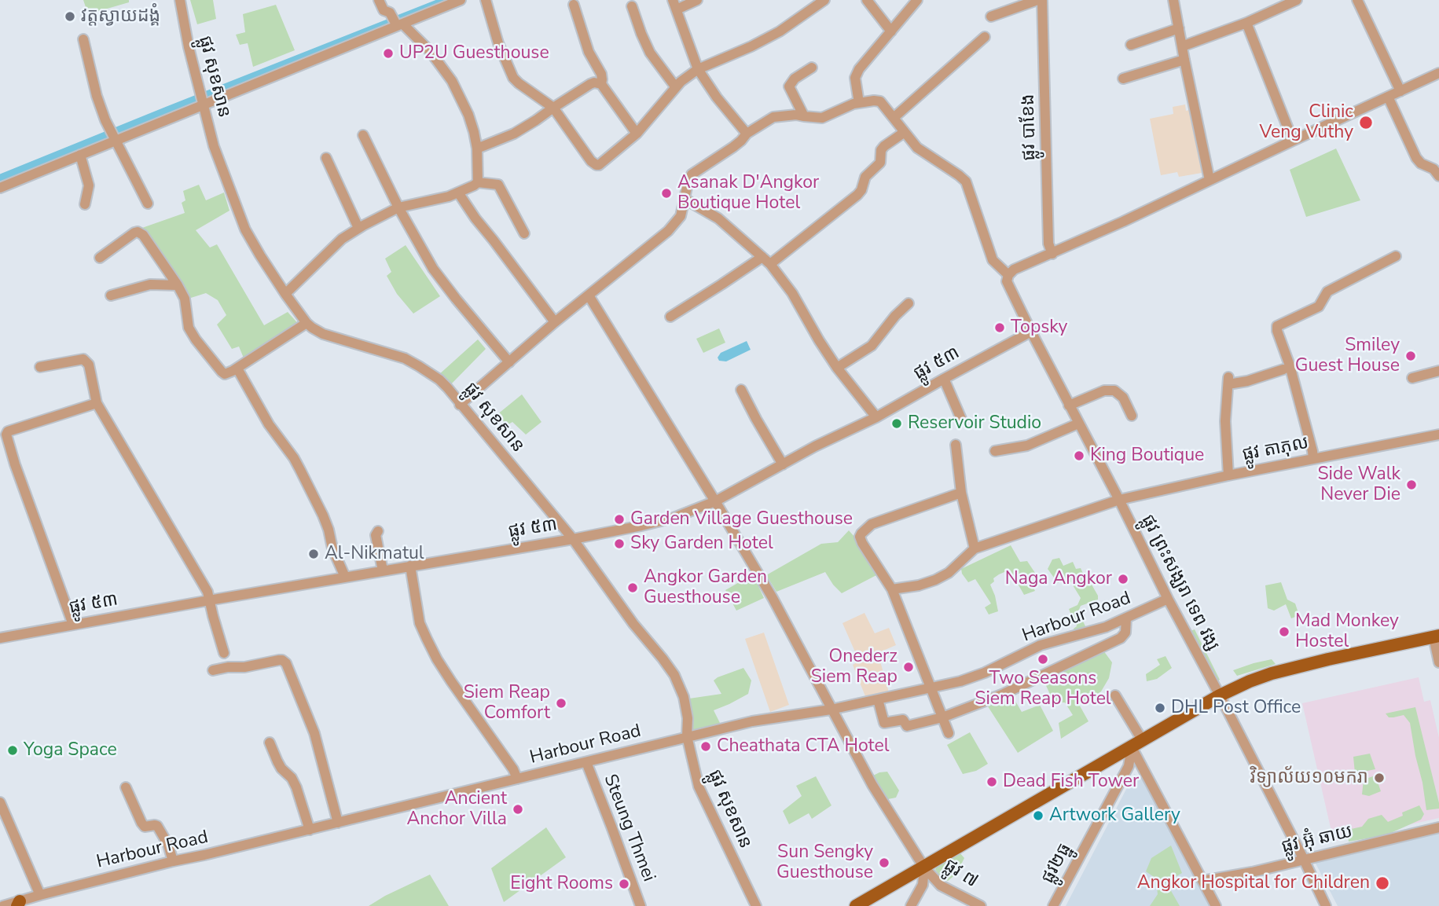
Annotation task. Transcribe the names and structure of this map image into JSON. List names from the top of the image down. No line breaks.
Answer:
{"streets":{"street":["ផ្លូវ សុខសាន","ផ្លូវ បាខែង","ផ្លូវ ៥៣","ផ្លូវ តាភុល","ផ្លូវ ព្រះសង្ឃរា ទេព វង្ស","Harbour Road","Steung Thmei","ផ្លូវ អ៊ុំ ឆាយ","ផ្លូវ២ធ្នូ","ផ្លូវ ៧"]},"crossings":[["ផ្លូវ សុខសាន","ផ្លូវ ៥៣"],["ផ្លូវ សុខសាន","Harbour Road"],["ផ្លូវ ៥៣","ផ្លូវ ព្រះសង្ឃរា ទេព វង្ស"],["ផ្លូវ ៥៣","ផ្លូវ ៧"],["ផ្លូវ តាភុល","ផ្លូវ ព្រះសង្ឃរា ទេព វង្ស"],["ផ្លូវ ព្រះសង្ឃរា ទេព វង្ស","Harbour Road"],["ផ្លូវ ព្រះសង្ឃរា ទេព វង្ស","ផ្លូវ អ៊ុំ ឆាយ"],["Harbour Road","Steung Thmei"],["Harbour Road","ផ្លូវ ៧"]],"places":["វត្តស្វាយដង្គំ","UP2U Guesthouse","Clinic Veng Vuthy","Asanak D'Angkor Boutique Hotel","Topsky","Smiley Guest House","Reservoir Studio","King Boutique","Side Walk Never Die","Garden Village Guesthouse","Sky Garden Hotel","Al-Nikmatul","Naga Angkor","Angkor Garden Guesthouse","Mad Monkey Hostel","Two Seasons Siem Reap Hotel","Onederz Siem Reap","Siem Reap Comfort","DHL Post Office","Cheathata CTA Hotel","Yoga Space","វិទ្យាល័យ១០មករា","Dead Fish Tower","Ancient Anchor Villa","Artwork Gallery","Sun Sengky Guesthouse","Angkor Hospital for Children","Eight Rooms"]}
